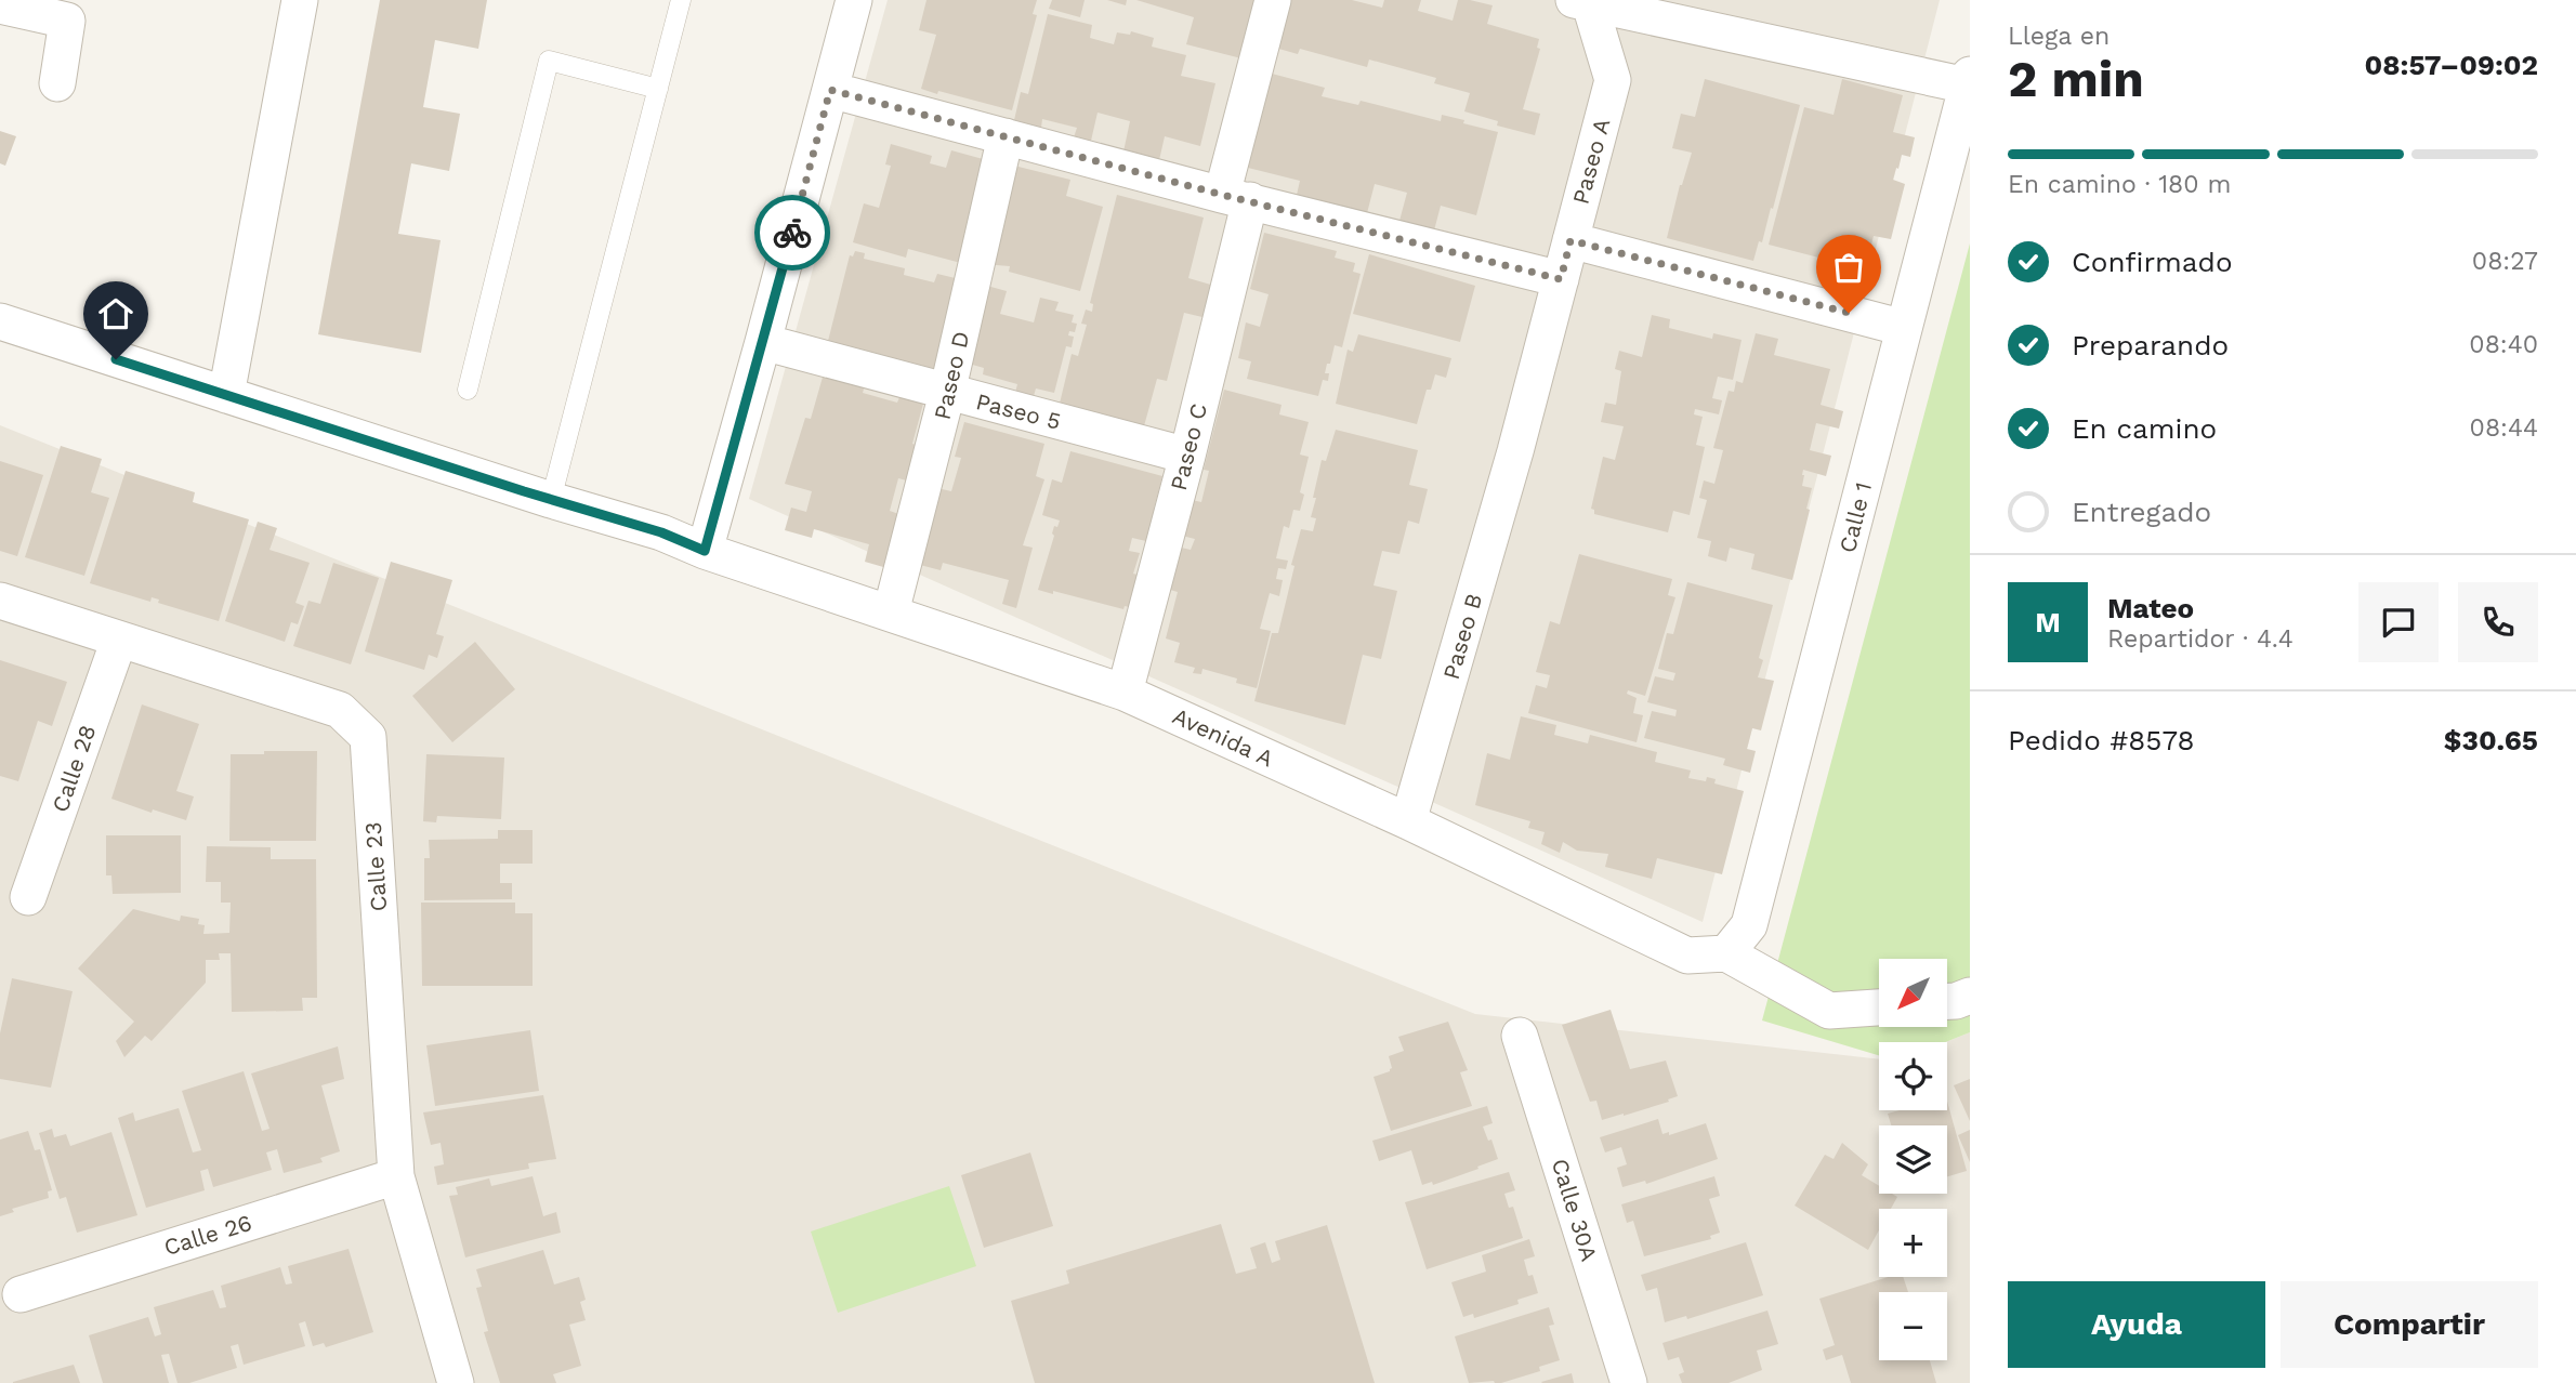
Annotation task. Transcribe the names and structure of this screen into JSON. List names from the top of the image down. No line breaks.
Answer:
{"streets":{"street":["Paseo A","Paseo D","Paseo 5","Paseo C","Calle 1","Paseo B","Avenida A","Calle 28","Calle 23","Calle 30A","Calle 26"]},"crossings":[["Paseo A","Paseo B"],["Paseo D","Paseo 5"],["Paseo D","Avenida A"],["Paseo 5","Paseo C"],["Paseo C","Avenida A"],["Calle 1","Avenida A"],["Paseo B","Avenida A"],["Calle 28","Calle 23"],["Calle 23","Calle 26"]],"north":"bottom left","page":{"heading":["2 min","Llega en","08:57–09:02"],"panel":["Mateo","Repartidor · 4.4","Pedido #8578","$30.65"],"bar":"En camino · 180 m","list":[["Confirmado","08:27"],["Preparando","08:40"],["En camino","08:44"],"Entregado"],"round":"M","map_buttons":["+","−"],"buttons":["Ayuda","Compartir"]}}
